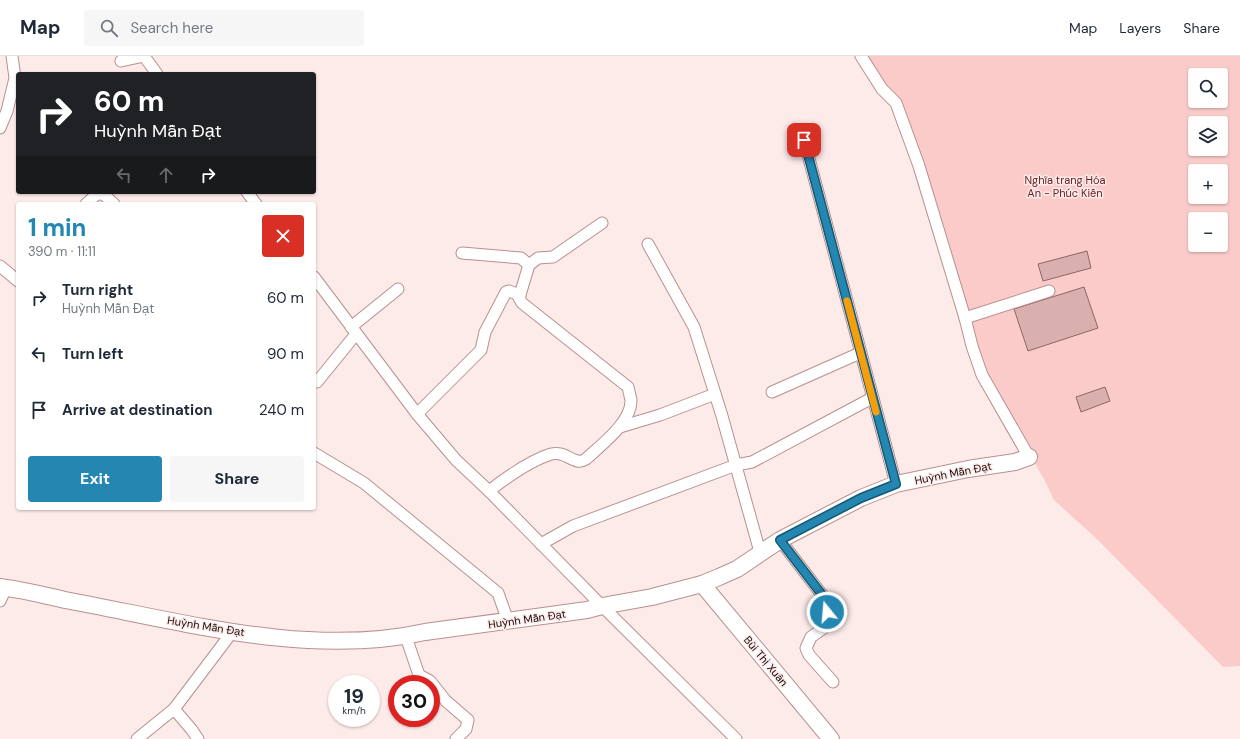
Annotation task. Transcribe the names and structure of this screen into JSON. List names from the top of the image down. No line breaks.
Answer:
{"streets":{"main road":["Huỳnh Mẫn Đạt","Bùi Thị Xuân"]},"crossings":[["Huỳnh Mẫn Đạt","Bùi Thị Xuân"]],"parks":["Nghĩa trang Hóa An - Phúc Kiến"],"page":{"header":"Map","search":"Search here","nav":["Map","Layers","Share"],"map_buttons":["+","−"],"turn":["60 m","Huỳnh Mẫn Đạt"],"heading":["1 min","390 m · 11:11"],"list":[{"name":"Turn right","note":"Huỳnh Mẫn Đạt","value":"60 m"},{"name":"Turn left","value":"90 m"},{"name":"Arrive at destination","value":"240 m"}],"buttons":["Exit","Share"],"speed":"19 km/h","limit":"30"}}
